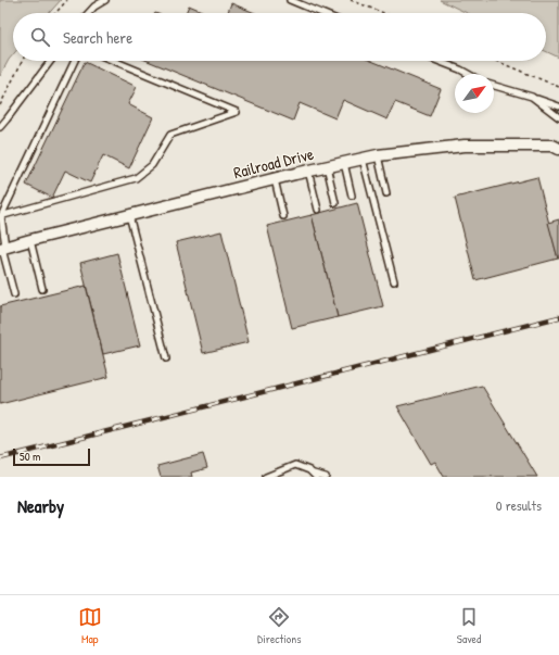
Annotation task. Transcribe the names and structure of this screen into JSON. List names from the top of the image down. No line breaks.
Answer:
{"streets":{"street":["Railroad Drive"]},"scale_bar":"50 m","north":"top right","page":{"search":"Search here","scale":"50 m","heading":["Nearby","0 results"],"nav":["Map","Directions","Saved"]}}
